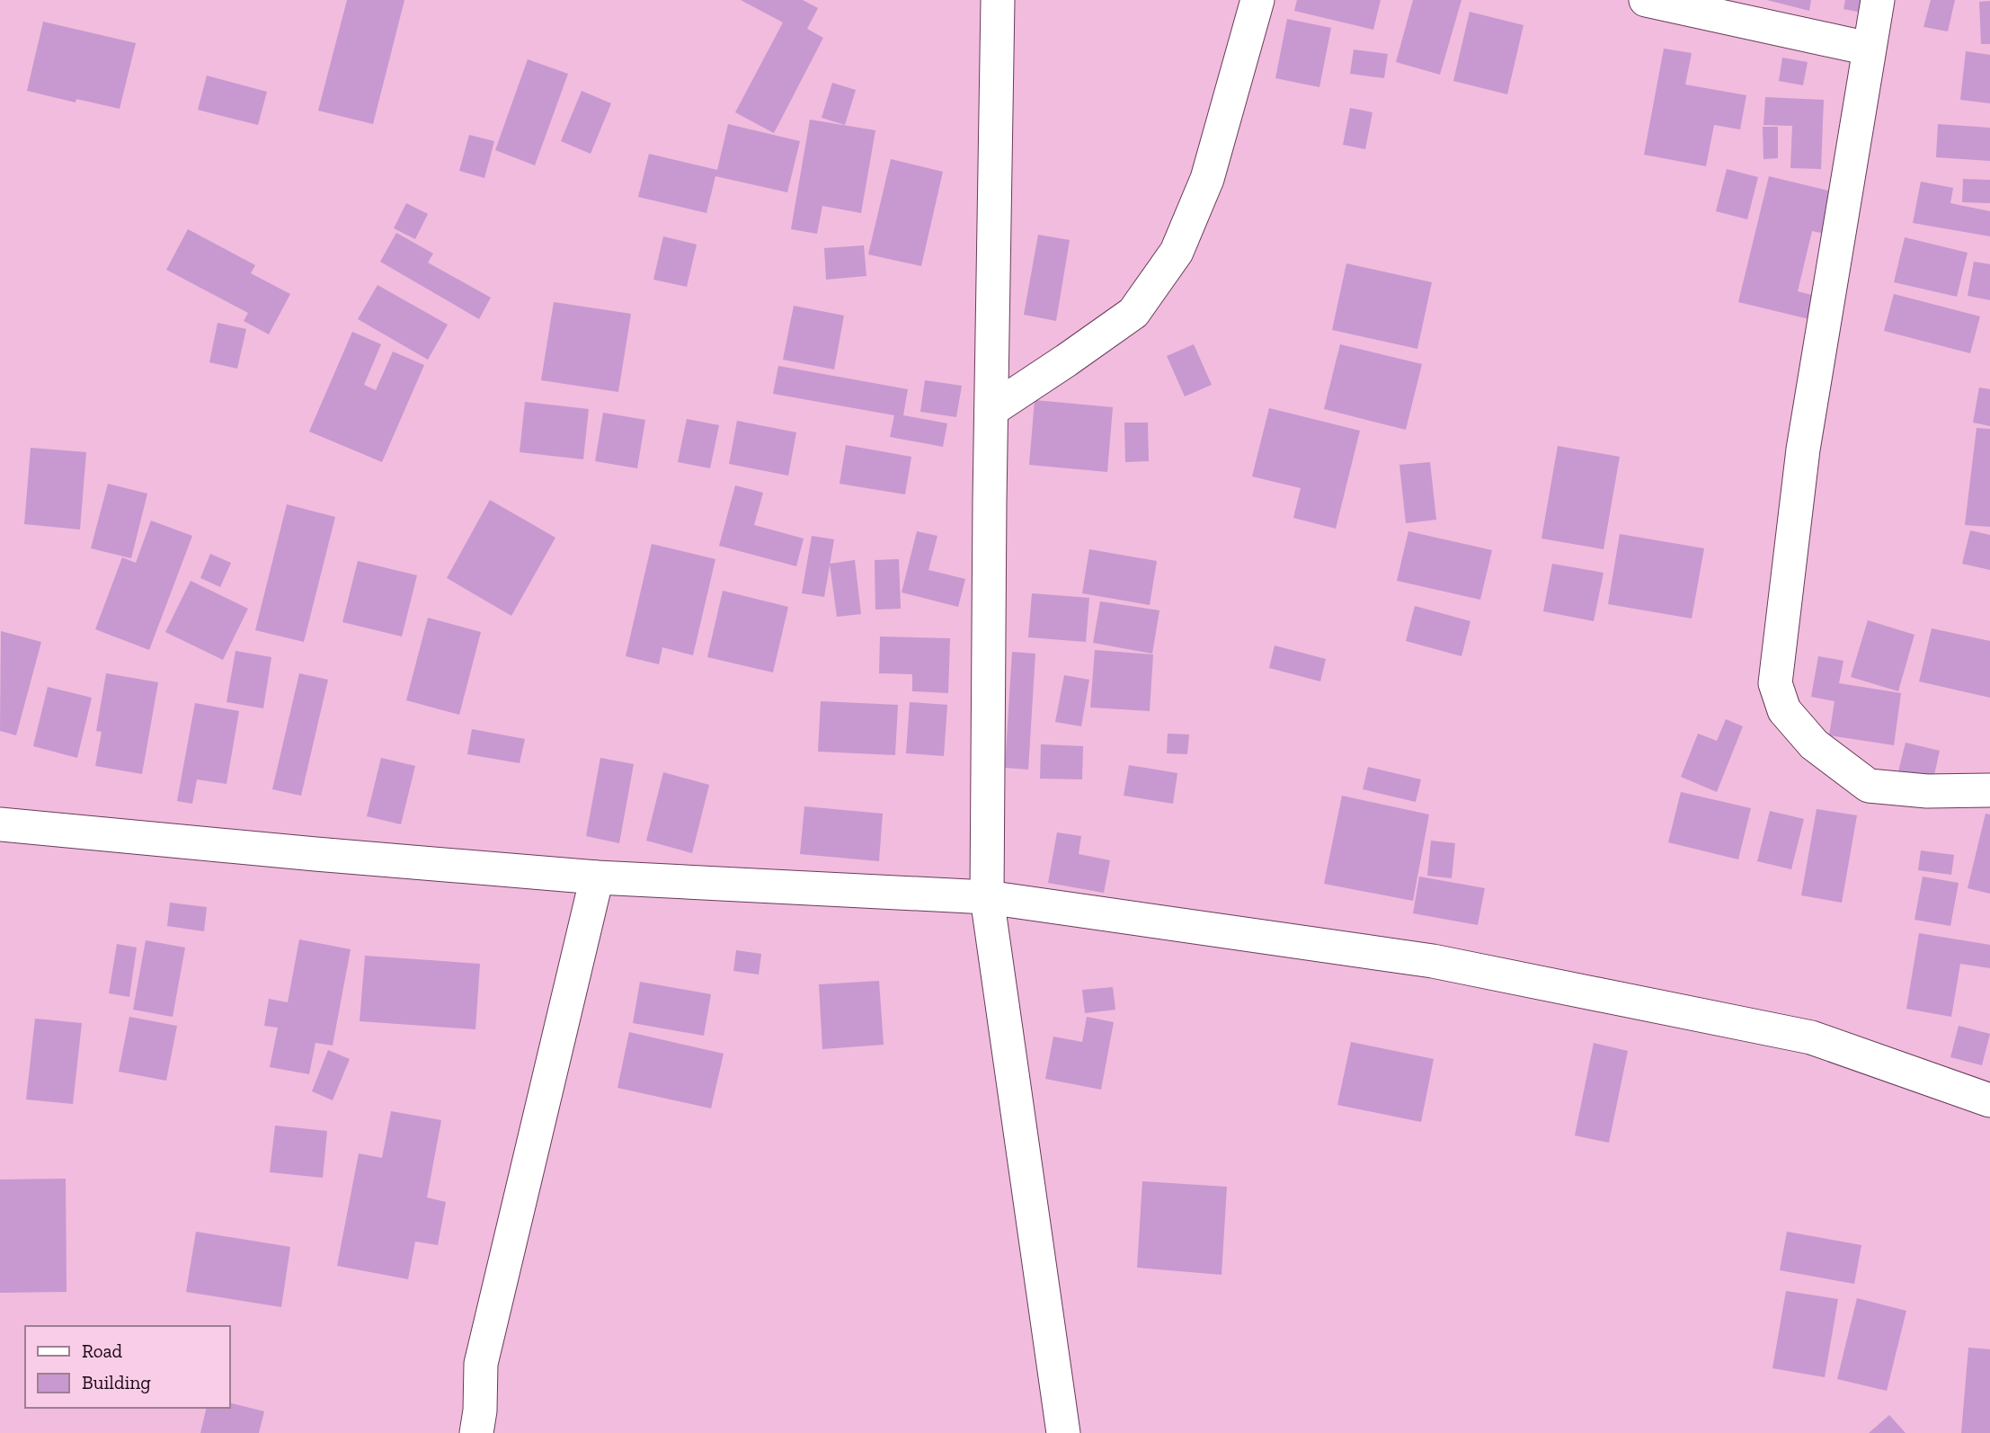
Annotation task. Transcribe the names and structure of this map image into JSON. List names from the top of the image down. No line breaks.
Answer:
{"legend":["Road","Building"]}
